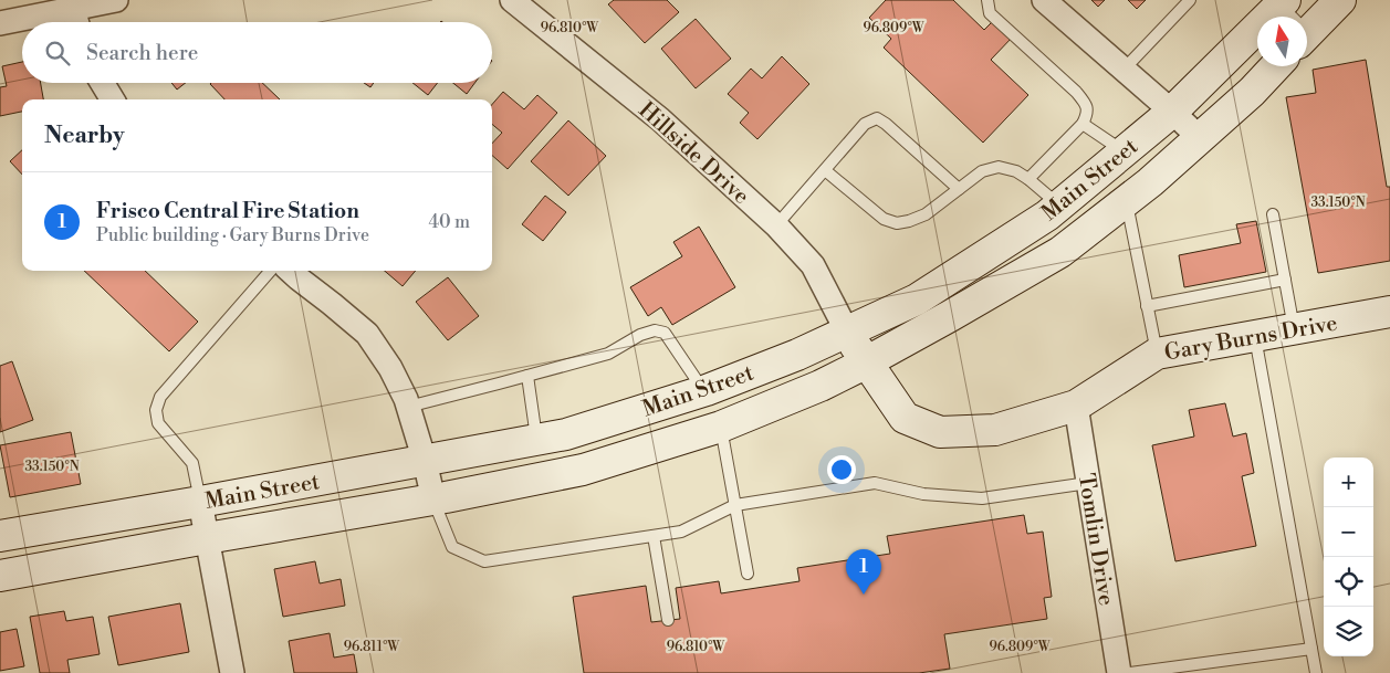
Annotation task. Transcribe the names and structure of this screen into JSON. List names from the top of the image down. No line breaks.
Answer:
{"streets":{"main road":["Main Street","Gary Burns Drive"],"street":["Hillside Drive","Tomlin Drive"]},"crossings":[["Hillside Drive","Main Street"],["Hillside Drive","Gary Burns Drive"],["Main Street","Gary Burns Drive"],["Gary Burns Drive","Tomlin Drive"]],"north":"top","page":{"search":"Search here","heading":"Nearby","list":[{"mark":"1","name":"Frisco Central Fire Station","note":"Public building · Gary Burns Drive","value":"40 m"}],"map_buttons":["+","−"],"pins":"1"},"coordinates":["96.810°W","96.809°W","33.150°N","96.811°W"]}
